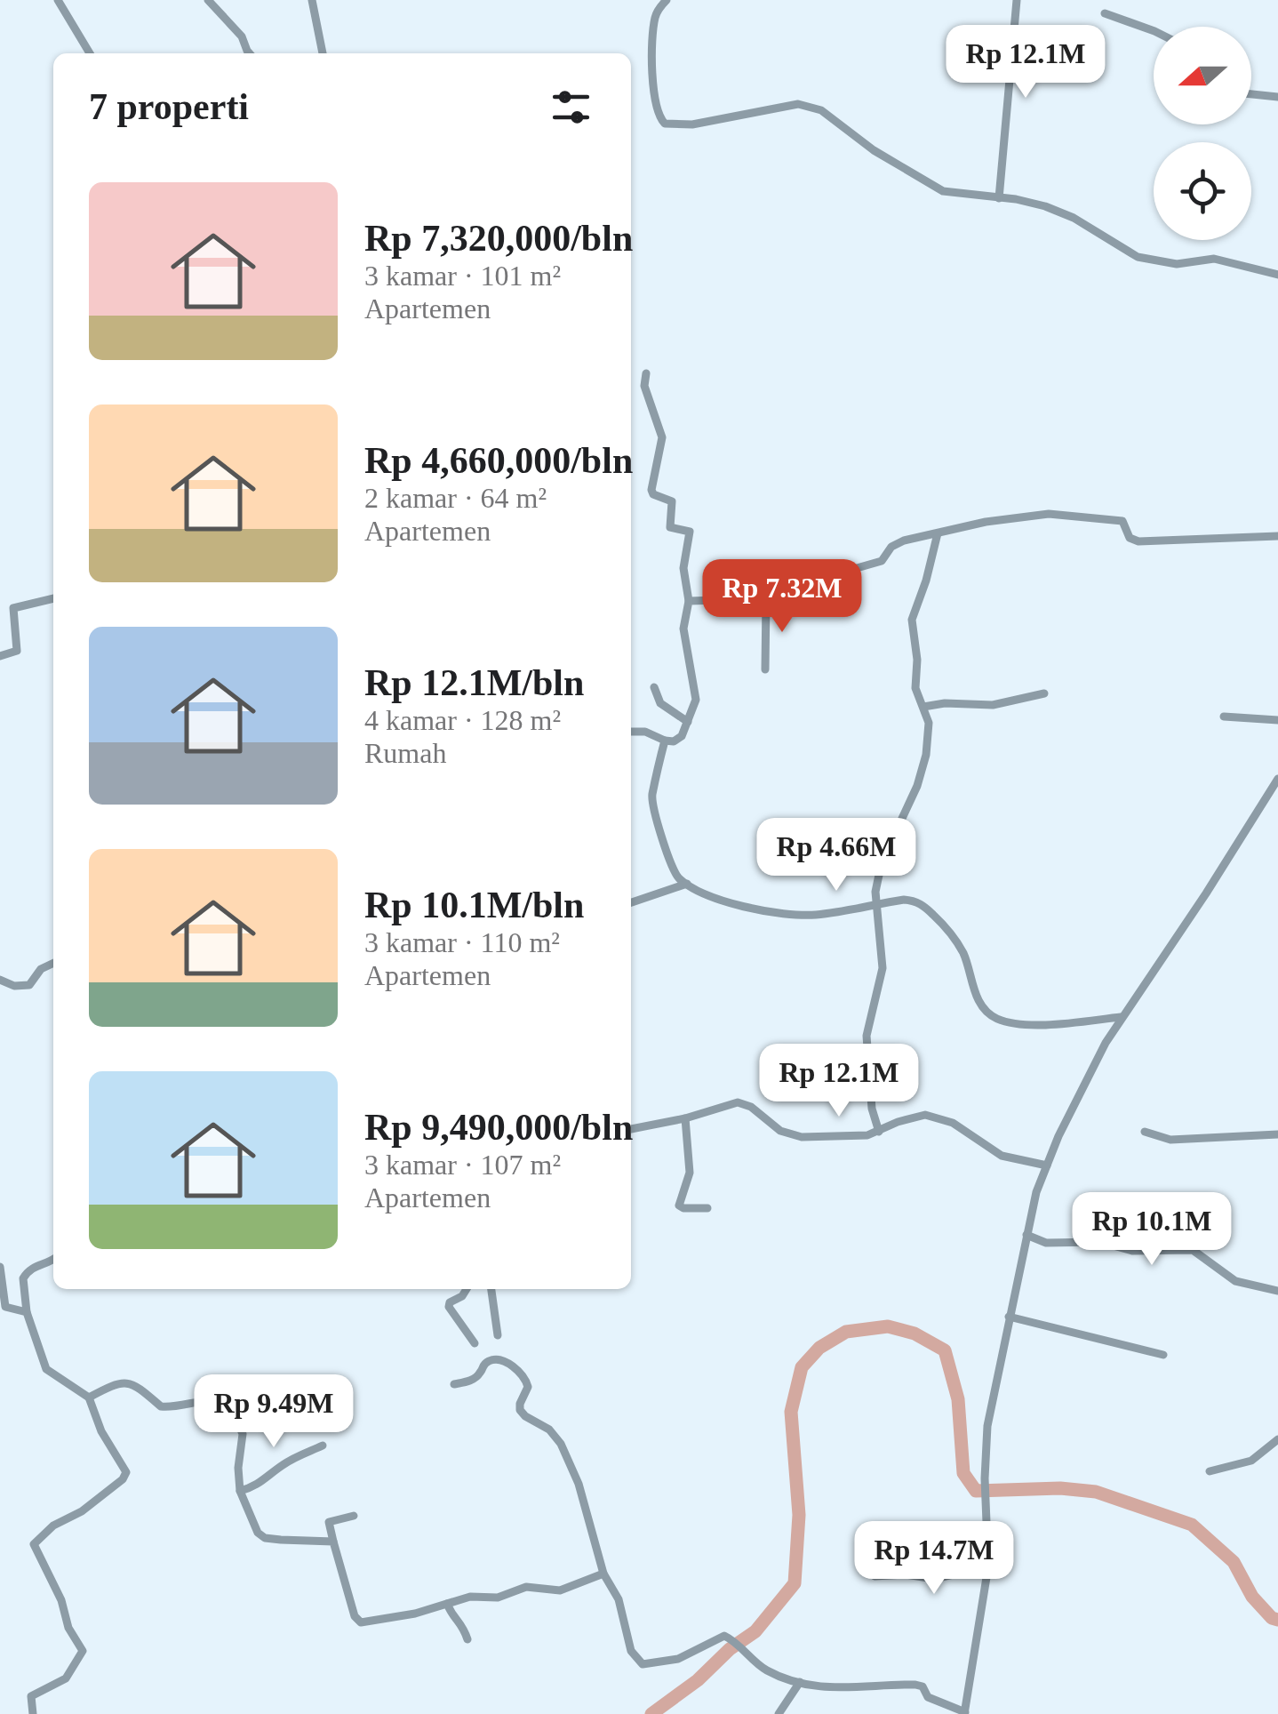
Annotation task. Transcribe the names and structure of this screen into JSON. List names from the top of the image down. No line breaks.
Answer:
{"north":"left","page":{"price":["Rp 12.1M","Rp 7.32M","Rp 4.66M","Rp 12.1M","Rp 10.1M","Rp 9.49M","Rp 14.7M"],"heading":"7 properti","list":[{"name":"Rp 7,320,000/bln","note":"3 kamar · 101 m² · Apartemen"},{"name":"Rp 4,660,000/bln","note":"2 kamar · 64 m² · Apartemen"},{"name":"Rp 12.1M/bln","note":"4 kamar · 128 m² · Rumah"},{"name":"Rp 10.1M/bln","note":"3 kamar · 110 m² · Apartemen"},{"name":"Rp 9,490,000/bln","note":"3 kamar · 107 m² · Apartemen"}]}}
